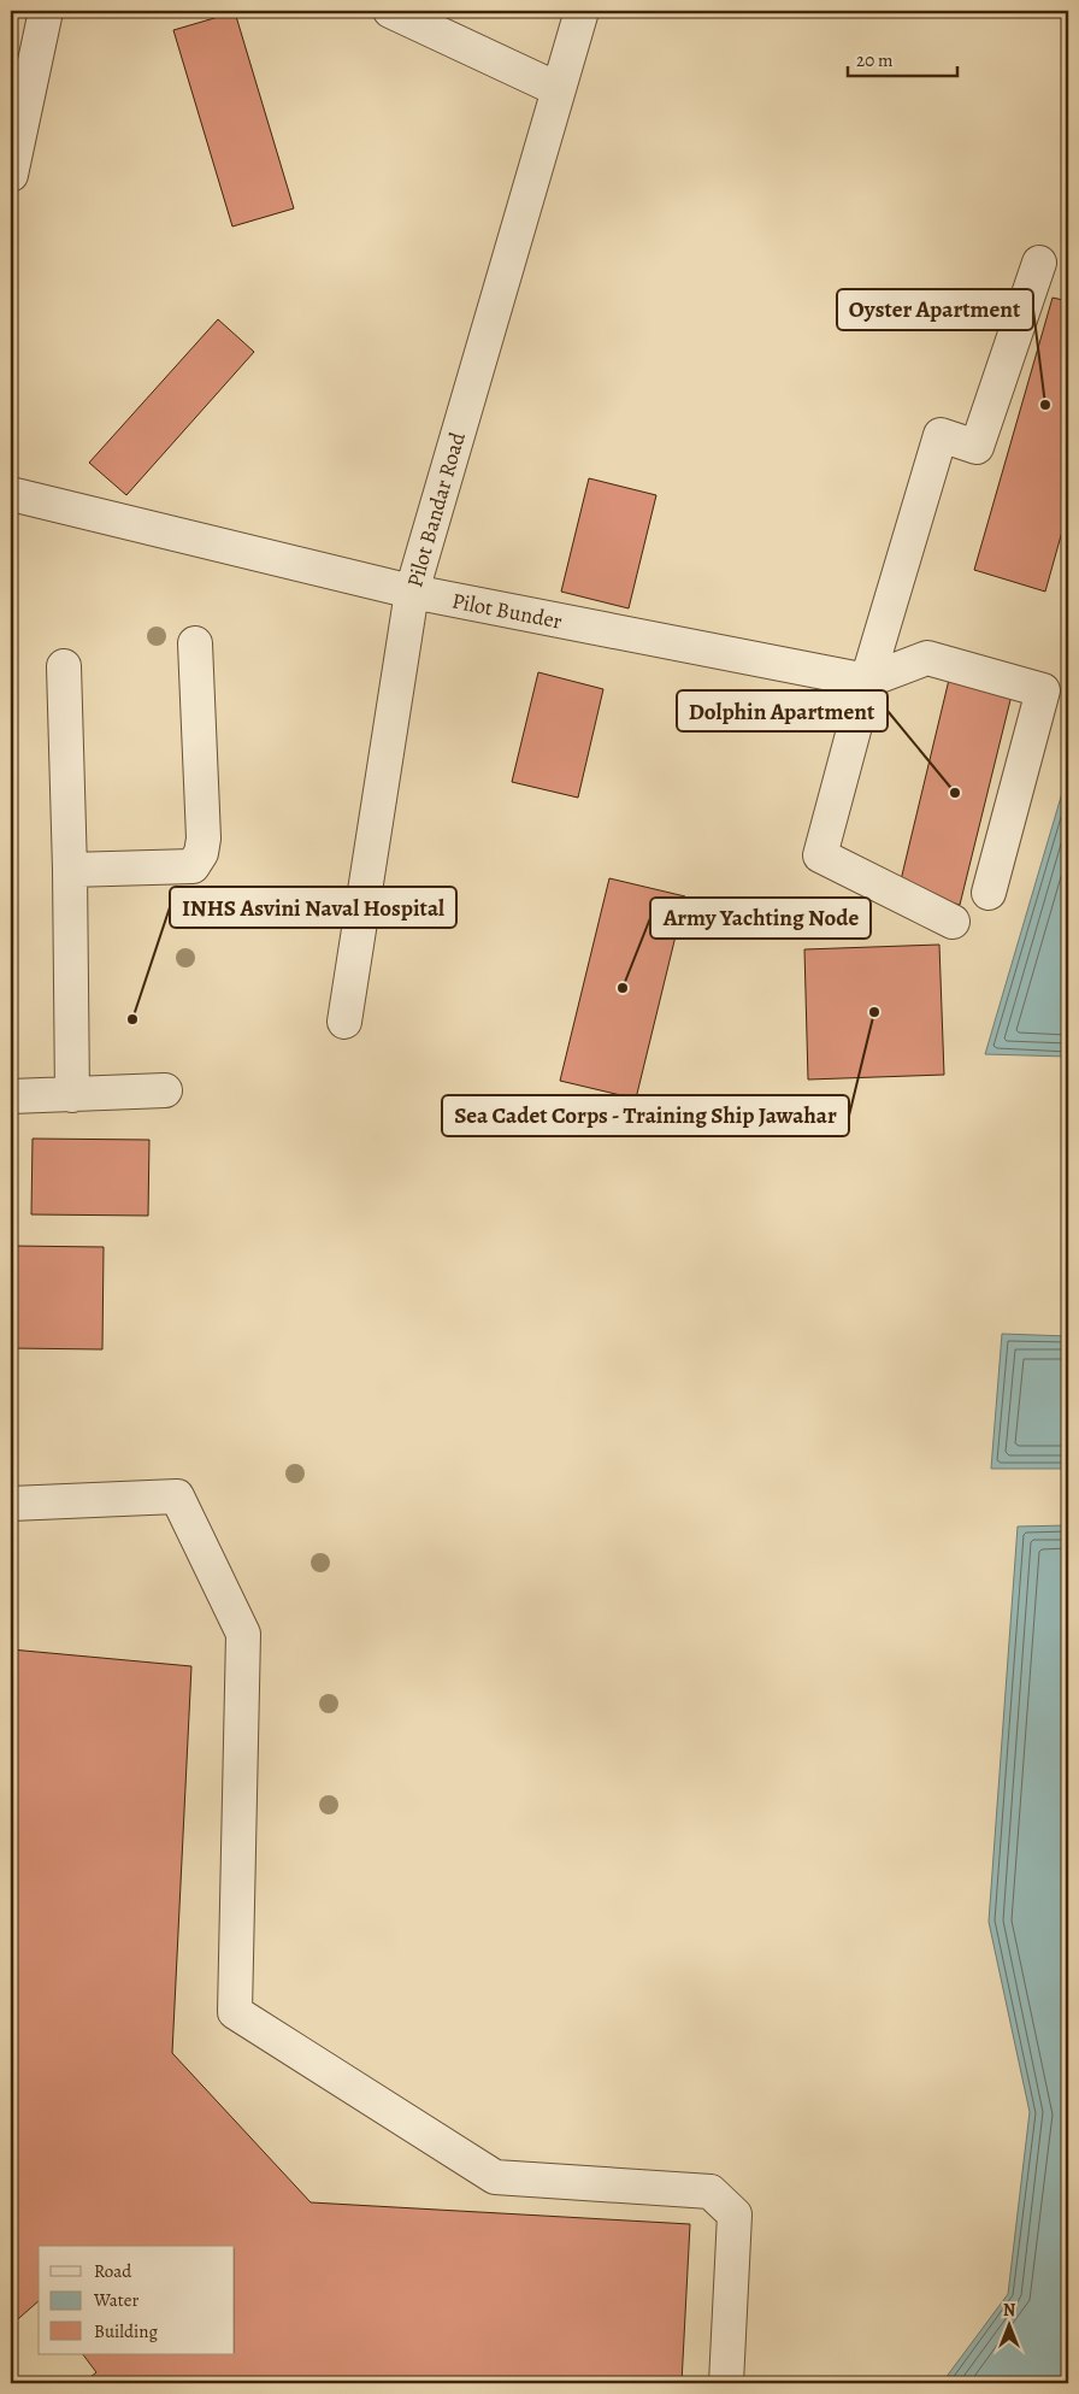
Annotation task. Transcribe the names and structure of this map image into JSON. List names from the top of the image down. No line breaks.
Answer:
{"streets":{"street":["Pilot Bandar Road","Pilot Bunder"]},"crossings":[["Pilot Bandar Road","Pilot Bunder"]],"places":["Oyster Apartment","Dolphin Apartment","Army Yachting Node","Sea Cadet Corps - Training Ship Jawahar","INHS Asvini Naval Hospital"],"legend":["Road","Water","Building"],"scale_bar":"20 m","north":"top"}
